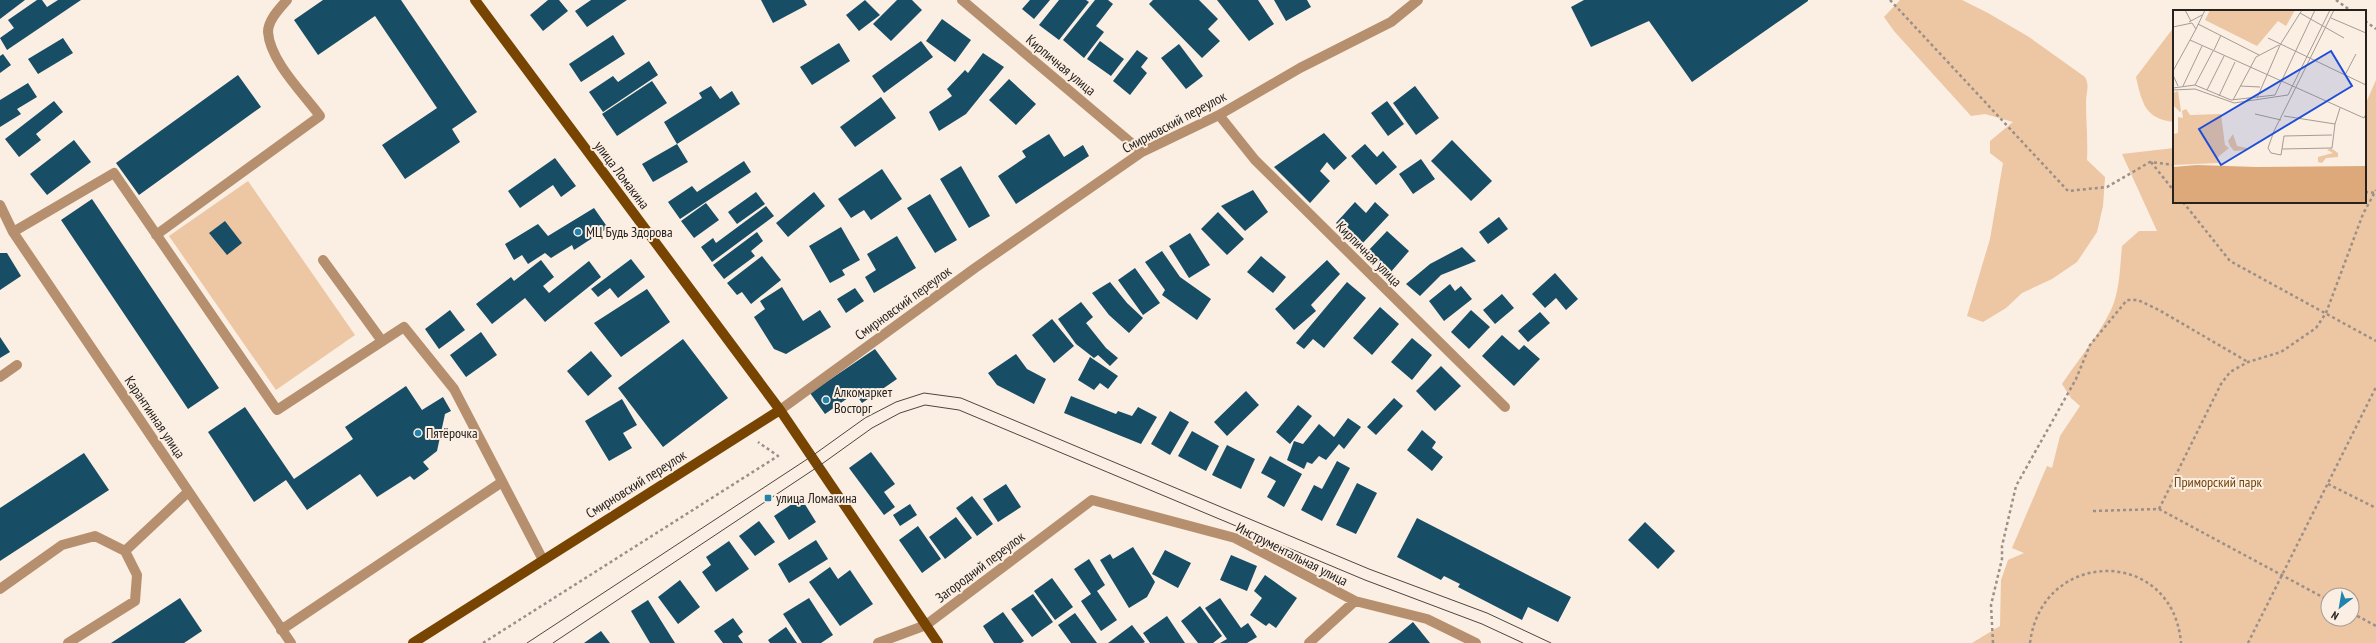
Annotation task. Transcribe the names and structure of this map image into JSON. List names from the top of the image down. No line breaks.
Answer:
{"streets":{"main road":["Смирновский переулок","улица Ломакина"],"street":["Кирпичная улица","Карантинная улица","Инструментальная улица","Загородний переулок"]},"crossings":[["Кирпичная улица","Смирновский переулок"],["Смирновский переулок","улица Ломакина"],["улица Ломакина","Загородний переулок"],["Инструментальная улица","Загородний переулок"]],"parks":["Приморский парк"],"places":{"other":["МЦ Будь Здорова","Алкомаркет Восторг","Пятёрочка"],"transit":["улица Ломакина"]},"north":"bottom left"}
